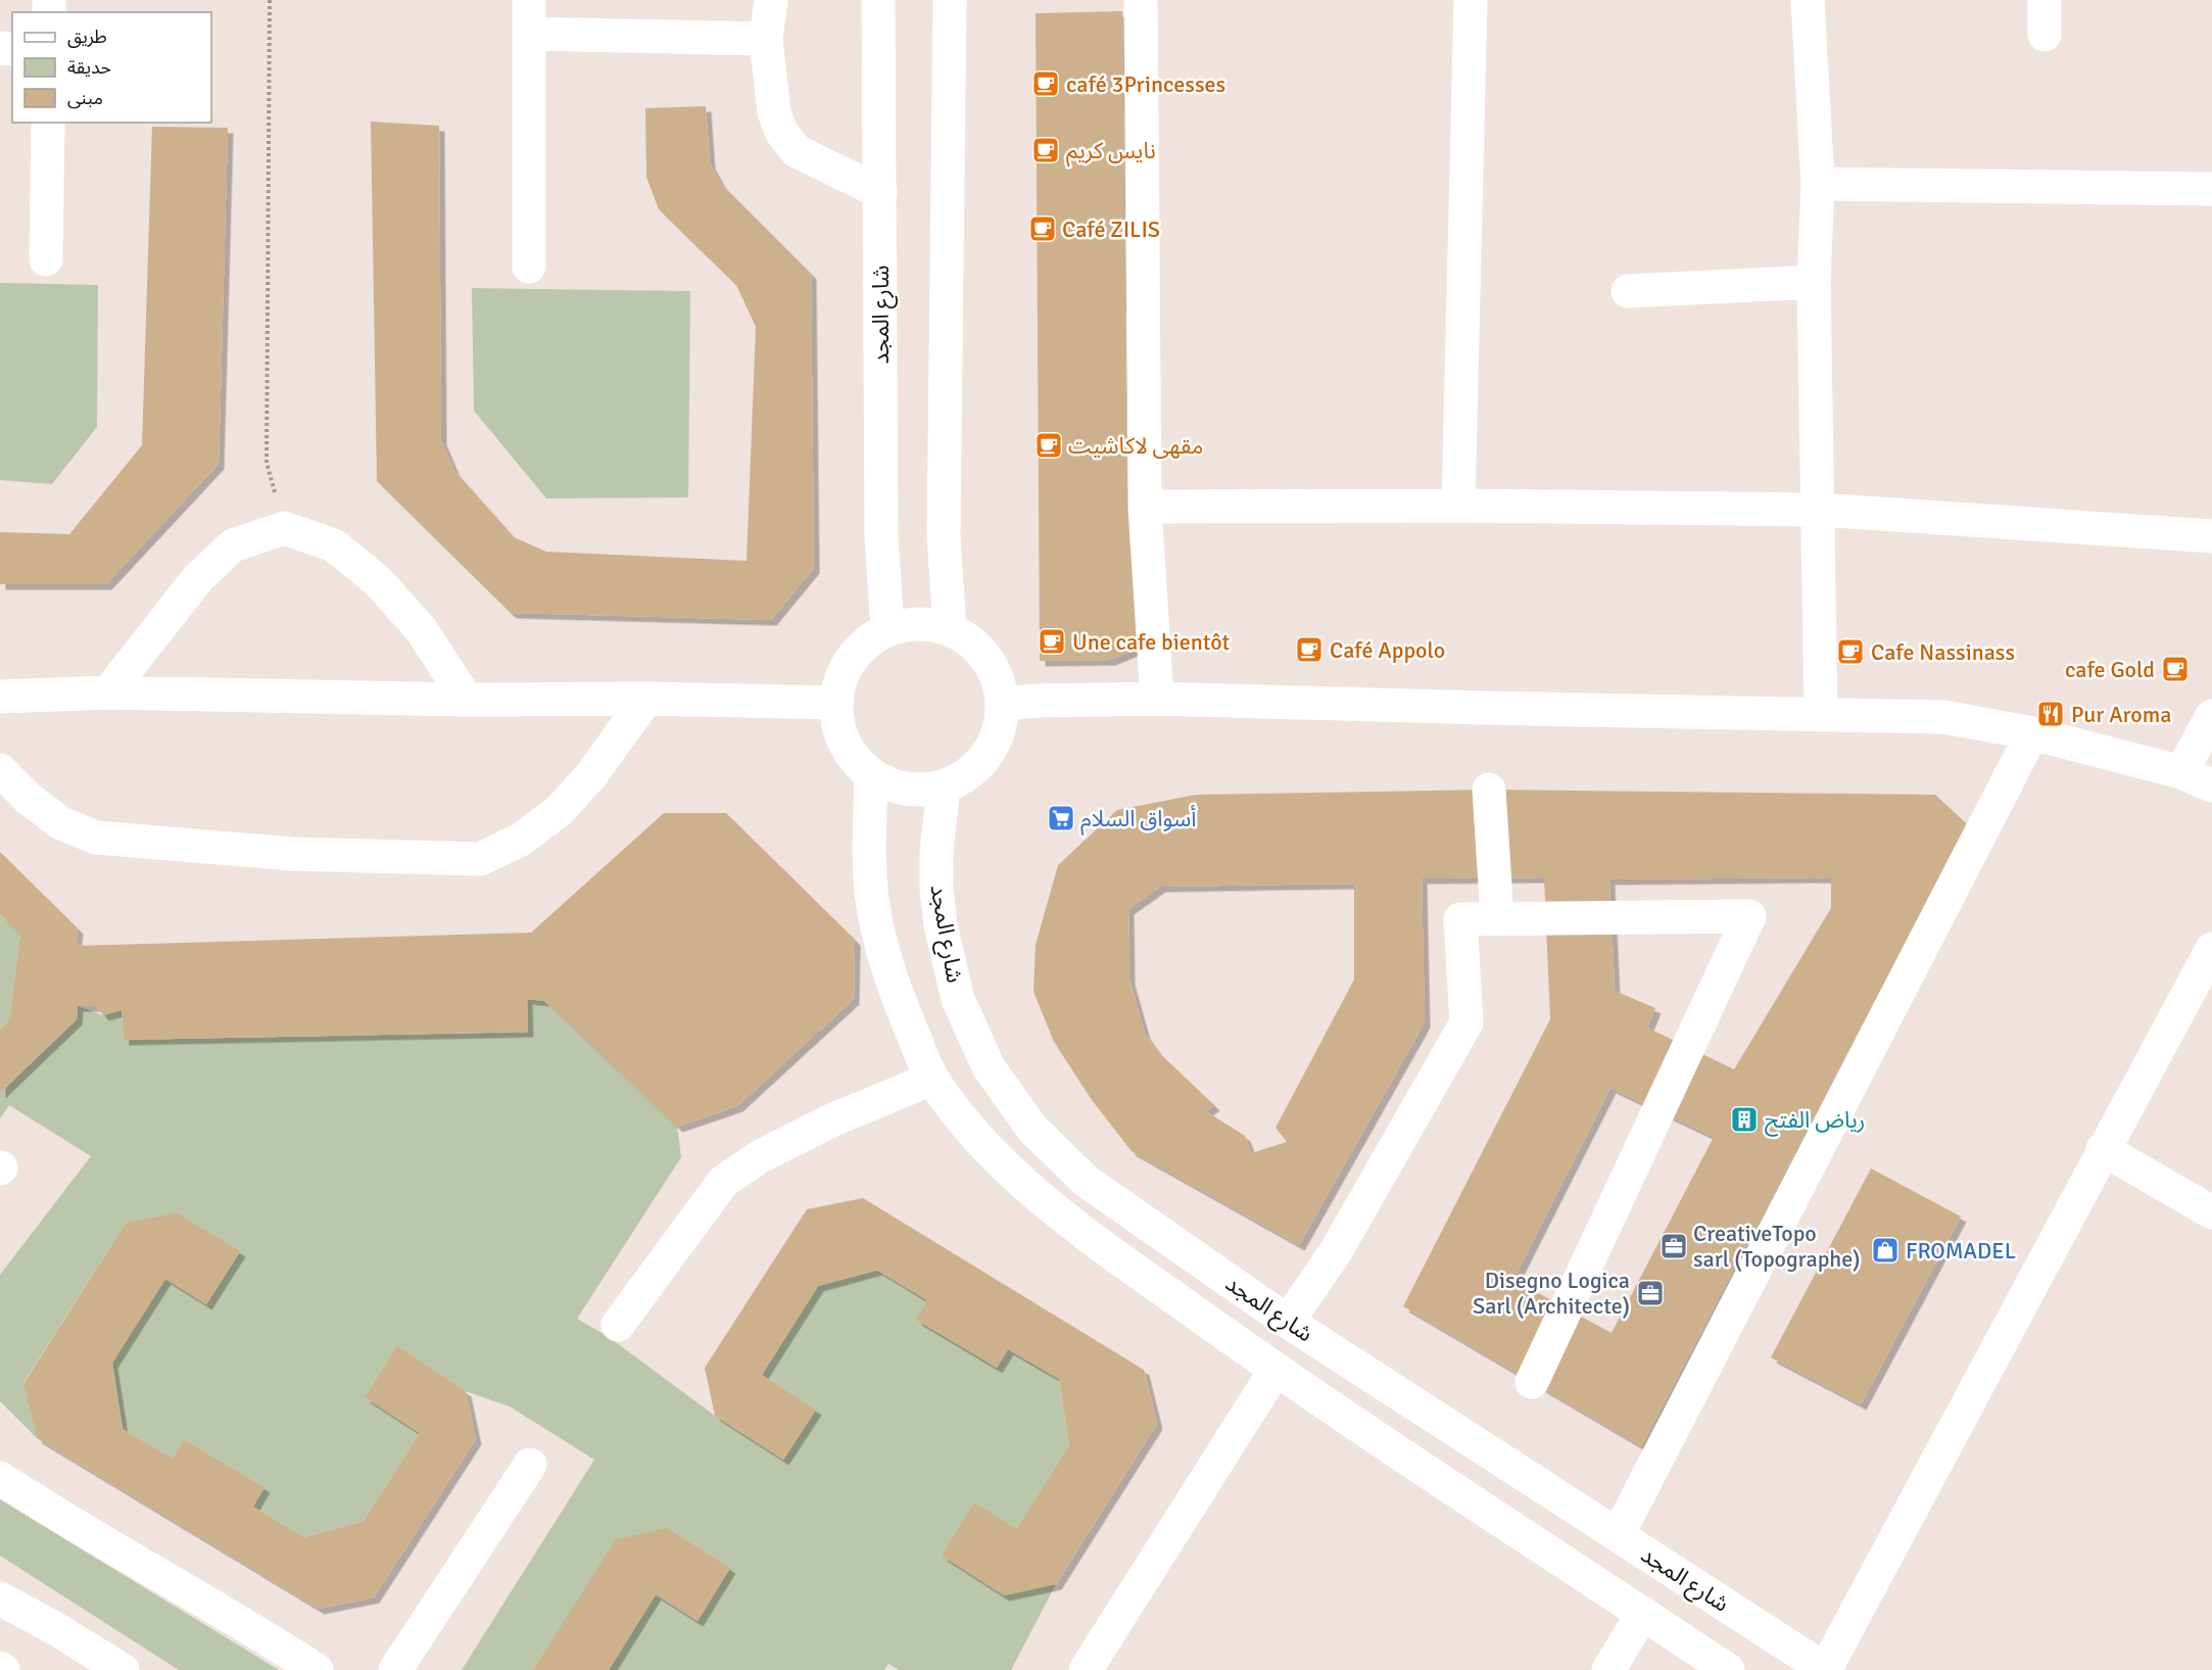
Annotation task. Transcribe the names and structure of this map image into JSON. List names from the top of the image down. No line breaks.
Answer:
{"streets":{"street":["شارع المجد"]},"places":{"cafe":["café 3Princesses","نايس كريم","Café ZILIS","مقهى لاكاشيت","Une cafe bientôt","Café Appolo","Cafe Nassinass","cafe Gold"],"restaurant":["Pur Aroma"],"supermarket":["أسواق السلام"],"building":["رياض الفتح"],"office":["CreativeTopo sarl (Topographe)","Disegno Logica Sarl (Architecte)"],"shop":["FROMADEL"]},"legend":["طريق","حديقة","مبنى"]}
